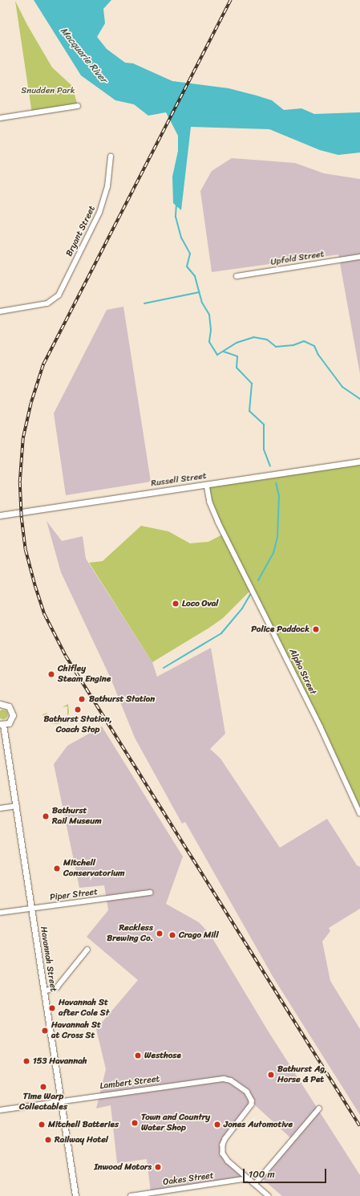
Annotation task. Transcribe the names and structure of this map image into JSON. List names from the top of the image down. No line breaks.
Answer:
{"streets":{"street":["Bryant Street","Upfold Street","Russell Street","Alpha Street","Piper Street","Havannah Street","Lambert Street","Oakes Street"]},"crossings":[["Russell Street","Alpha Street"],["Piper Street","Havannah Street"],["Havannah Street","Lambert Street"],["Lambert Street","Oakes Street"]],"water":["Macquarie River"],"parks":["Snudden Park"],"places":["Loco Oval","Police Paddock","Chifley Steam Engine","Bathurst Station","Bathurst Station, Coach Stop","Bathurst Rail Museum","Mitchell Conservatorium","Reckless Brewing Co.","Crago Mill","Havannah St after Cole St","Havannah St at Cross St","Westhose","153 Havannah","Bathurst Ag, Horse & Pet","Time Warp Collectables","Town and Country Water Shop","Mitchell Batteries","Jones Automotive","Railway Hotel","Inwood Motors"],"scale_bar":"100 m"}
